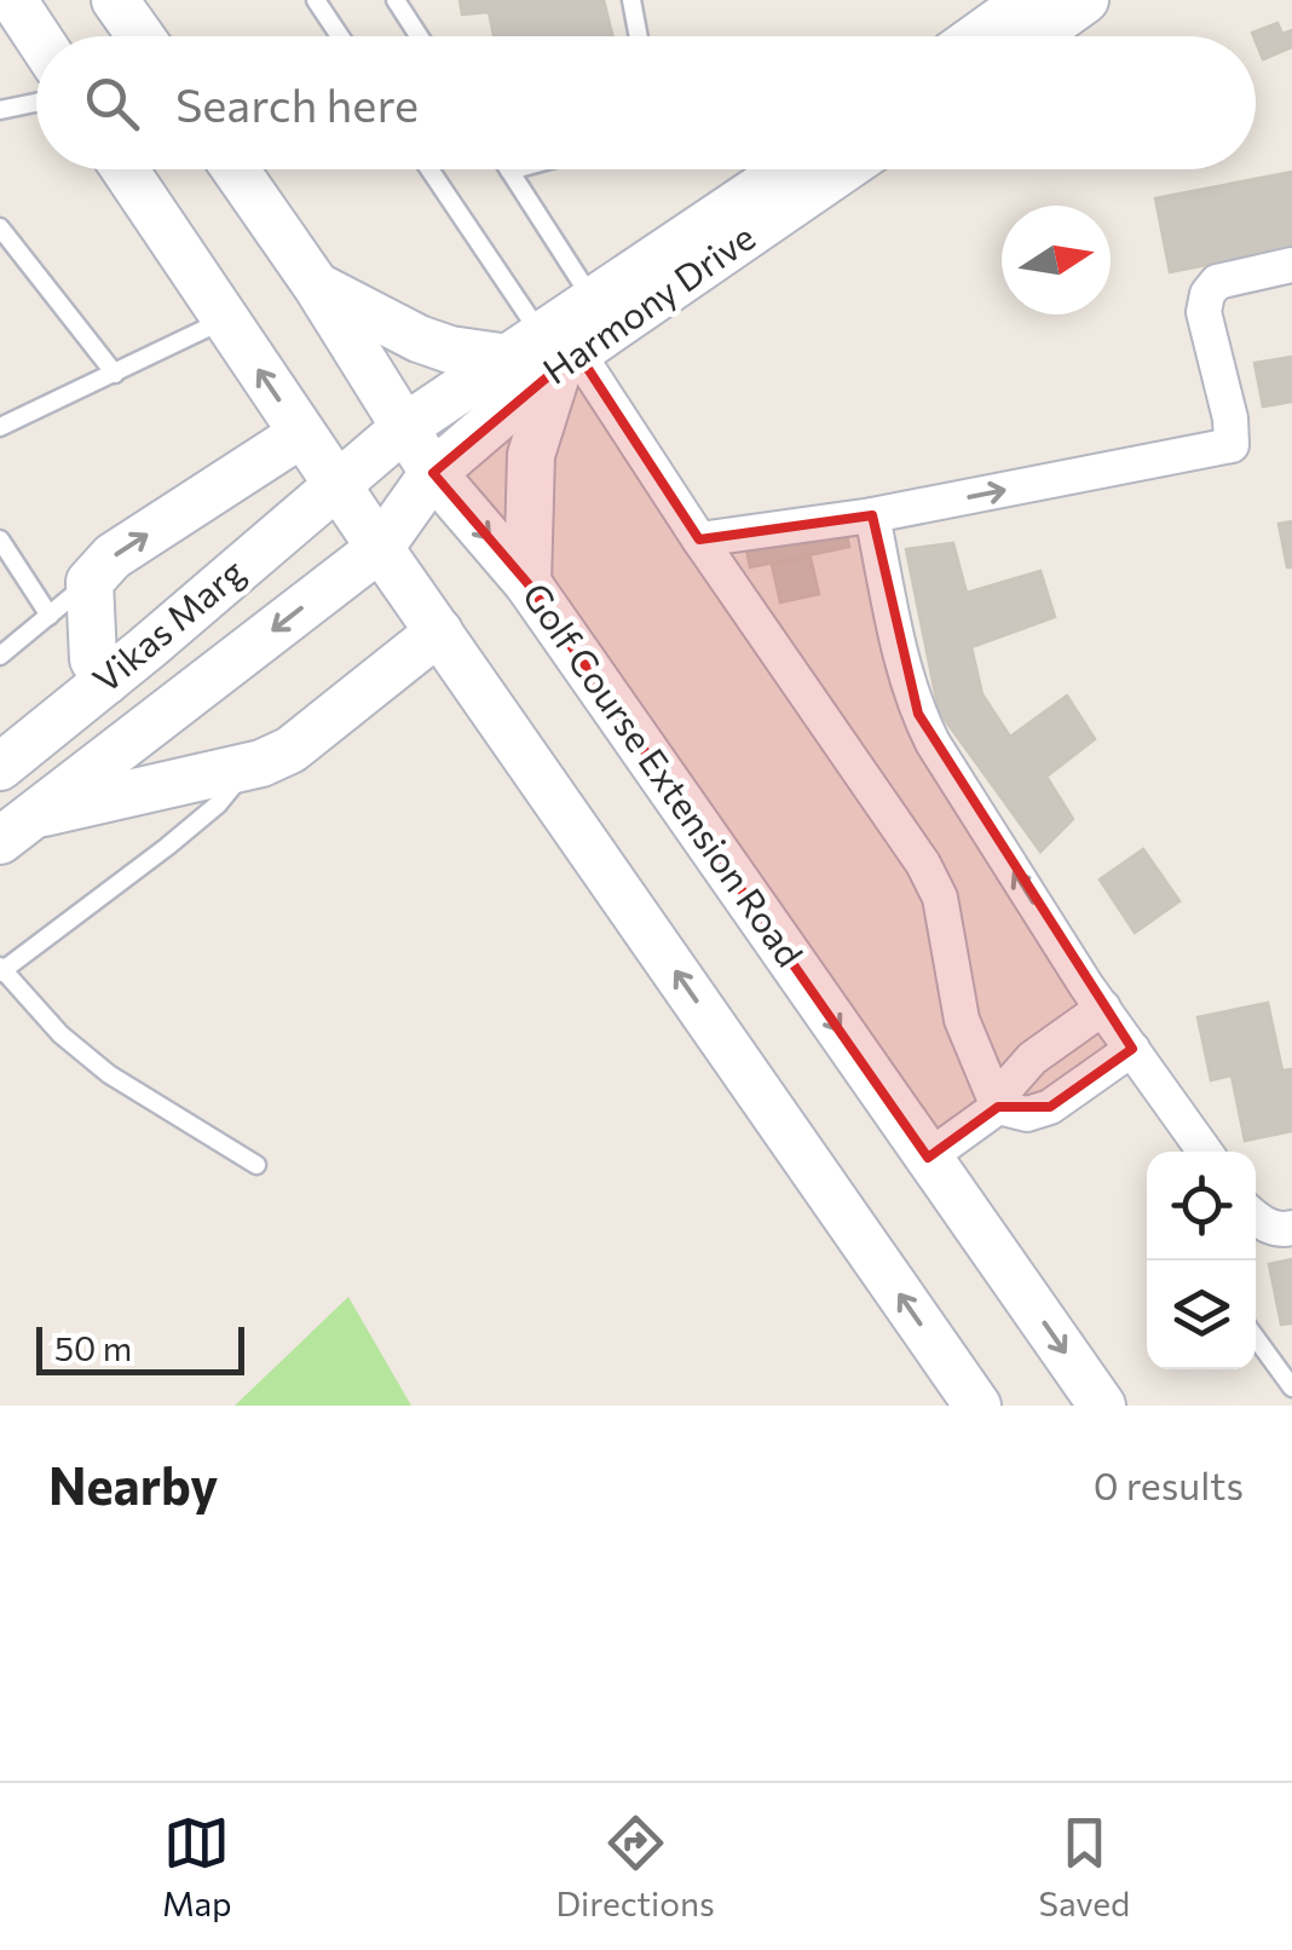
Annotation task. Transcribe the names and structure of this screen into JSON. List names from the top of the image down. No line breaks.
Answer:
{"streets":{"main road":["Harmony Drive","Vikas Marg","Golf Course Extension Road"]},"crossings":[["Harmony Drive","Vikas Marg"],["Harmony Drive","Golf Course Extension Road"]],"scale_bar":"50 m","north":"right","page":{"search":"Search here","scale":"50 m","heading":["Nearby","0 results"],"nav":["Map","Directions","Saved"]}}
